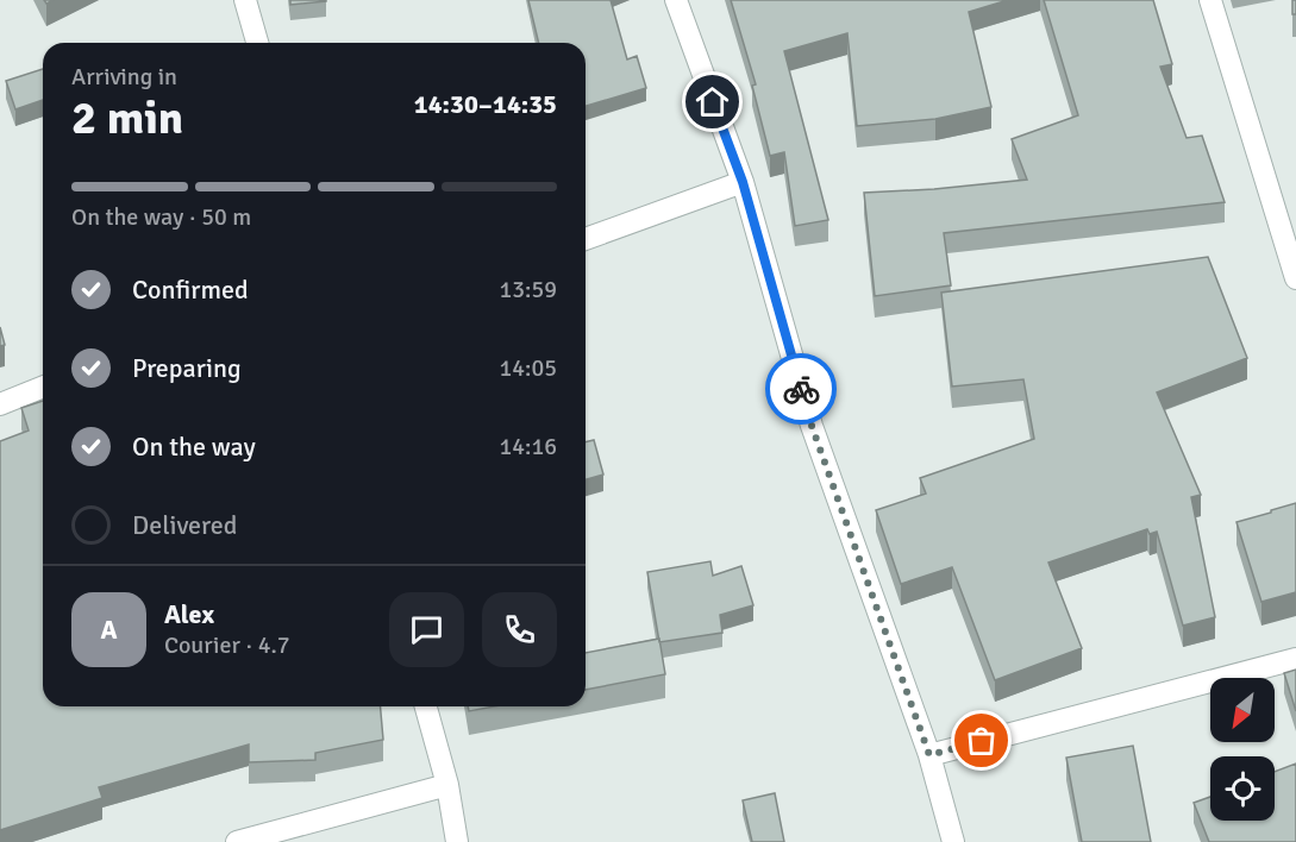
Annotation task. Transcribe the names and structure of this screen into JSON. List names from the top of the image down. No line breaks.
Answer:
{"north":"bottom left","page":{"heading":["2 min","Arriving in","14:30–14:35"],"panel":["Alex","Courier · 4.7"],"bar":"On the way · 50 m","list":[["Confirmed","13:59"],["Preparing","14:05"],["On the way","14:16"],"Delivered"],"round":"A"}}
